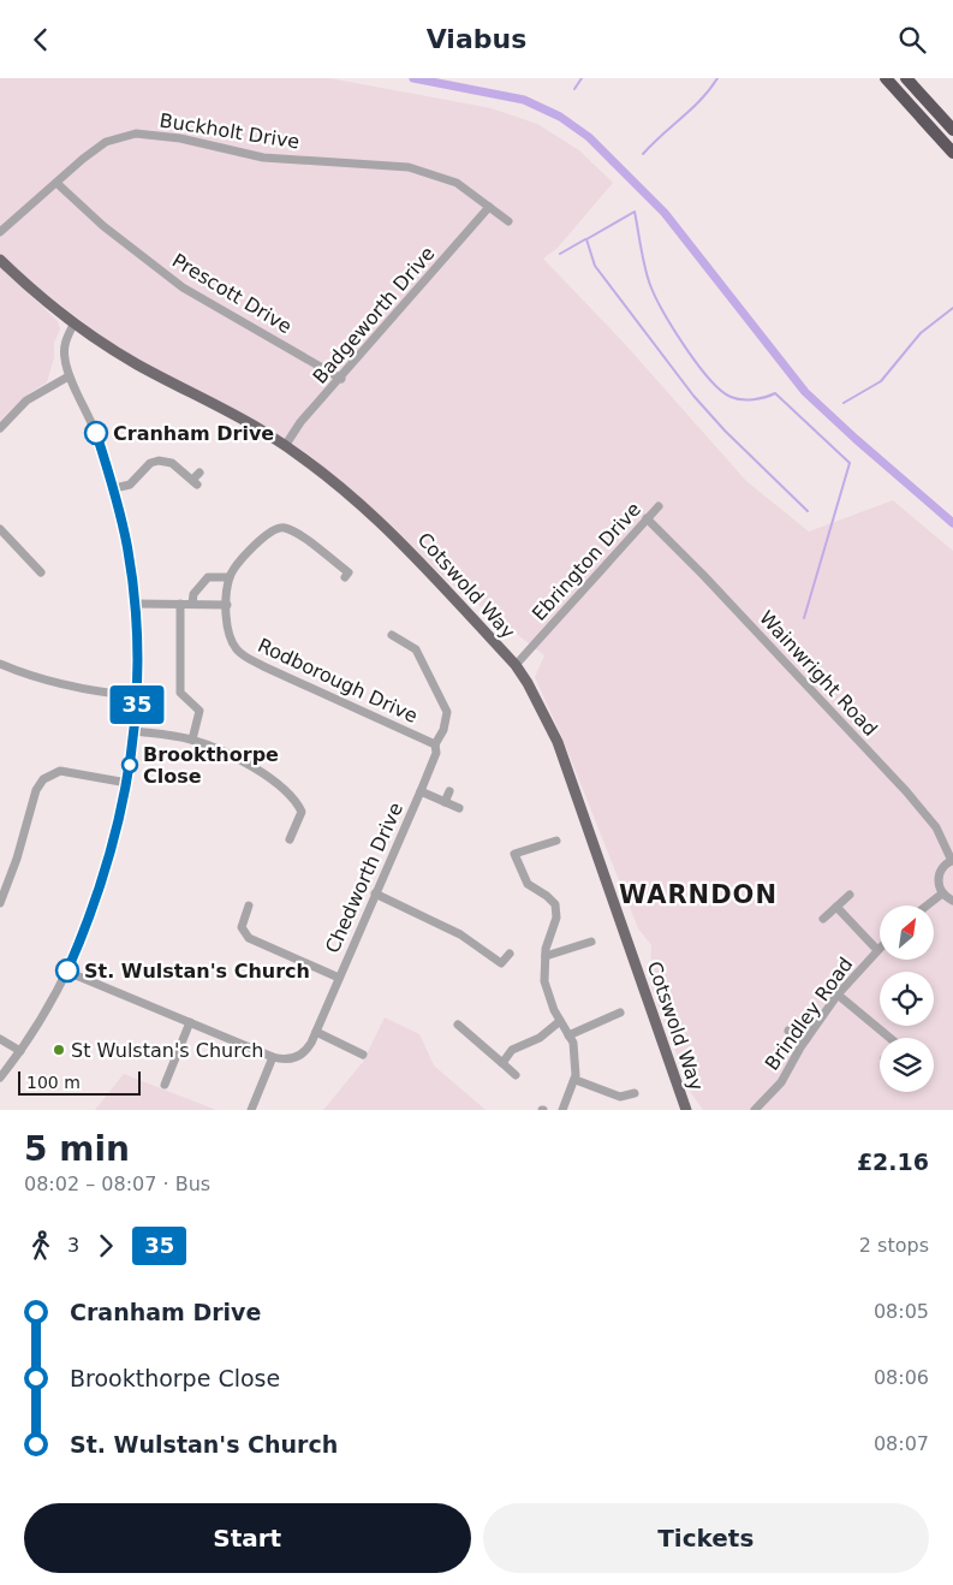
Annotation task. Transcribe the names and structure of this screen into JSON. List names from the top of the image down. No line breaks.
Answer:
{"streets":{"main road":["Cotswold Way"],"street":["Buckholt Drive","Prescott Drive","Badgeworth Drive","Ebrington Drive","Wainwright Road","Rodborough Drive","Chedworth Drive","Brindley Road"]},"crossings":[["Buckholt Drive","Prescott Drive"],["Buckholt Drive","Badgeworth Drive"],["Prescott Drive","Badgeworth Drive"],["Badgeworth Drive","Cotswold Way"],["Ebrington Drive","Cotswold Way"],["Ebrington Drive","Wainwright Road"],["Rodborough Drive","Chedworth Drive"]],"districts":["WARNDON"],"places":["Cranham Drive","Brookthorpe Close","St. Wulstan's Church","St Wulstan's Church"],"lines":["bus line 35"],"scale_bar":"100 m","north":"top right","page":{"header":"Viabus","on_map":"35","scale":"100 m","heading":["5 min","08:02 – 08:07 · Bus","£2.16"],"legs":["3","35","2 stops"],"list":[{"name":"Cranham Drive","value":"08:05"},{"name":"Brookthorpe Close","value":"08:06"},{"name":"St. Wulstan's Church","value":"08:07"}],"buttons":["Start","Tickets"]}}
